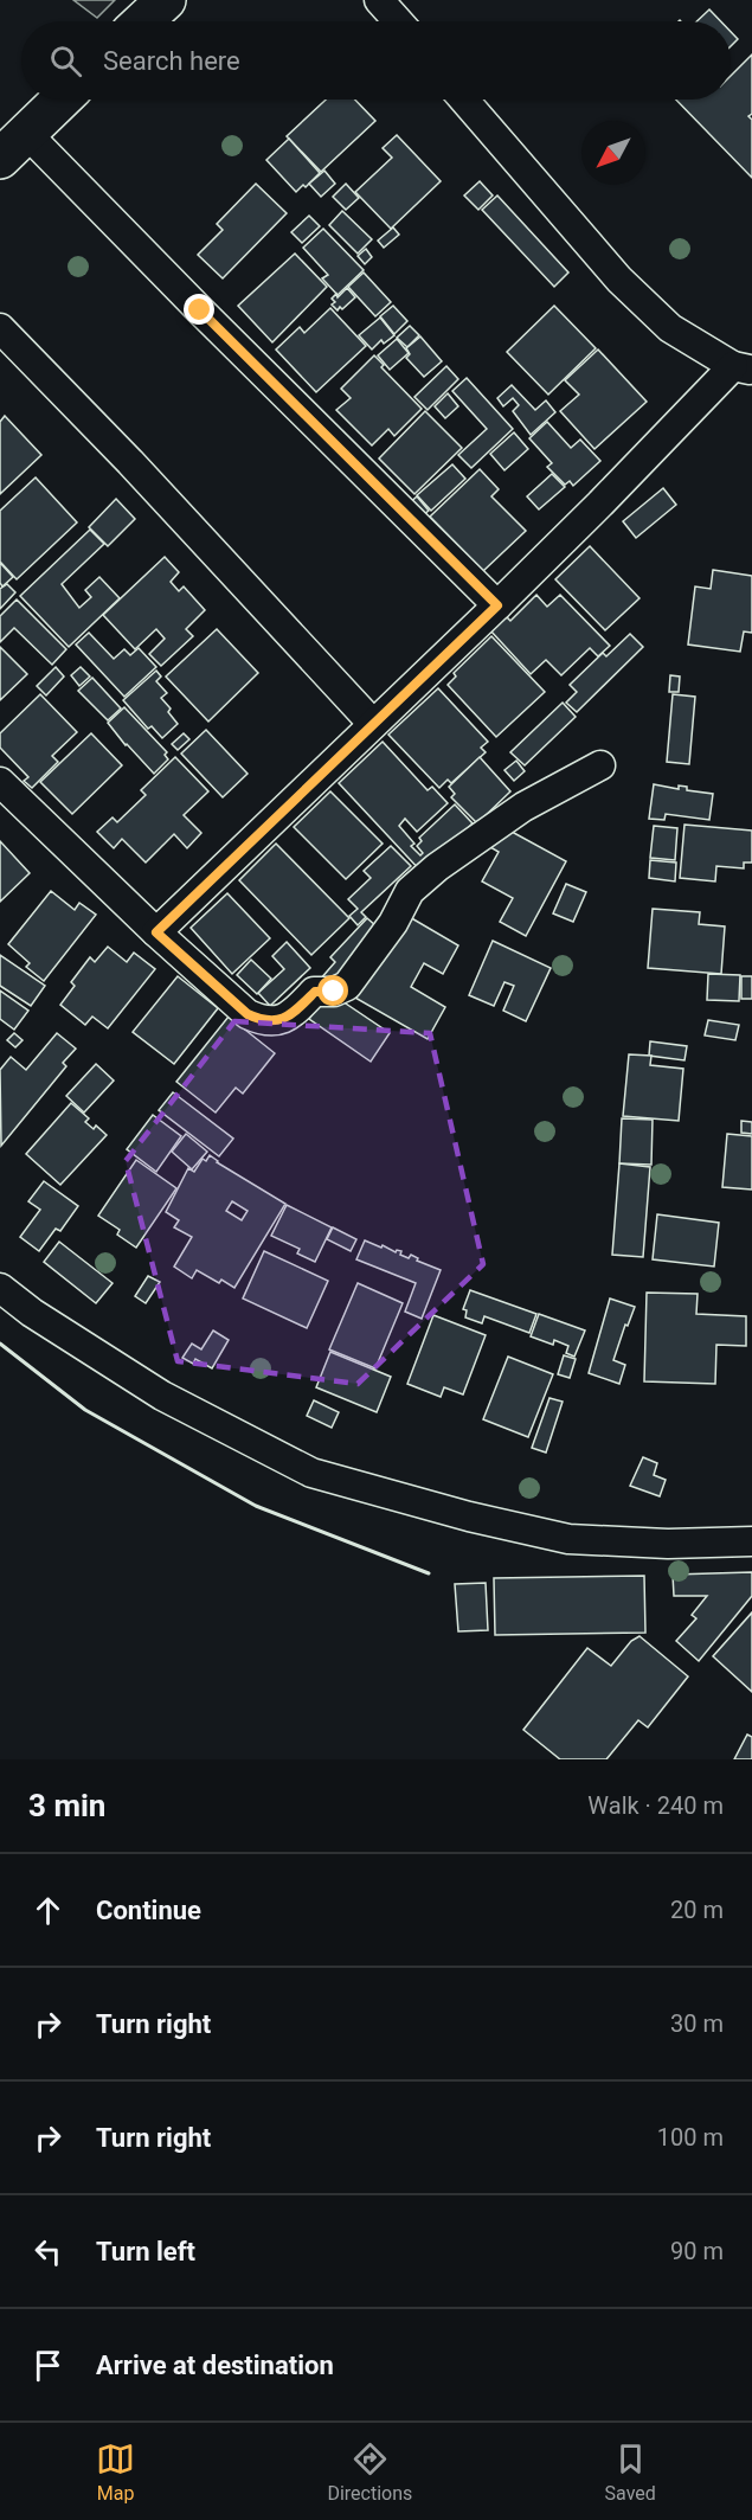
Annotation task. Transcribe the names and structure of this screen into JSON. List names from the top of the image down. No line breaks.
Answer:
{"north":"bottom left","page":{"search":"Search here","heading":["3 min","Walk · 240 m"],"list":[["Continue","20 m"],["Turn right","30 m"],["Turn right","100 m"],["Turn left","90 m"],"Arrive at destination"],"nav":["Map","Directions","Saved"]}}
